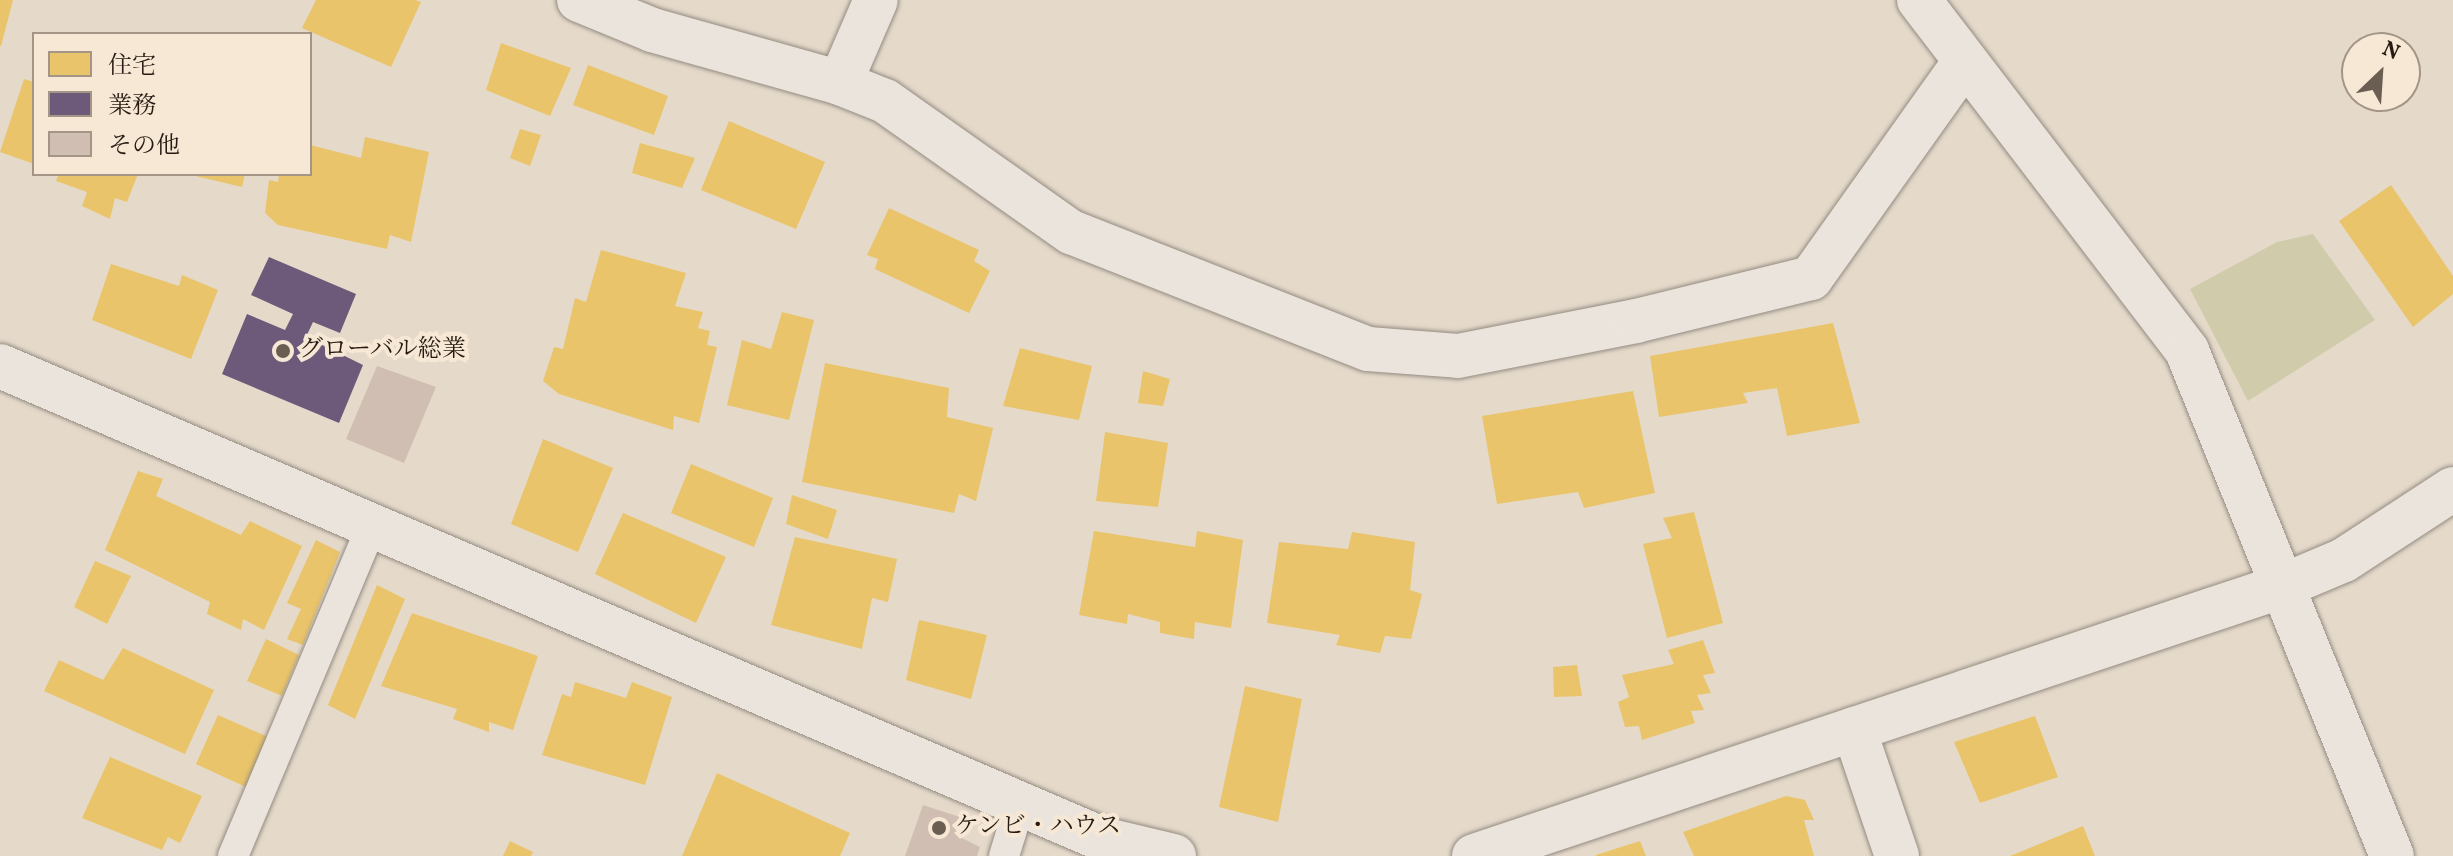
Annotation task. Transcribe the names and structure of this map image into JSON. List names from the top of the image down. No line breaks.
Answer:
{"places":["グローバル総業","ケンビ・ハウス"],"legend":["住宅","業務","その他"],"north":"top right"}
